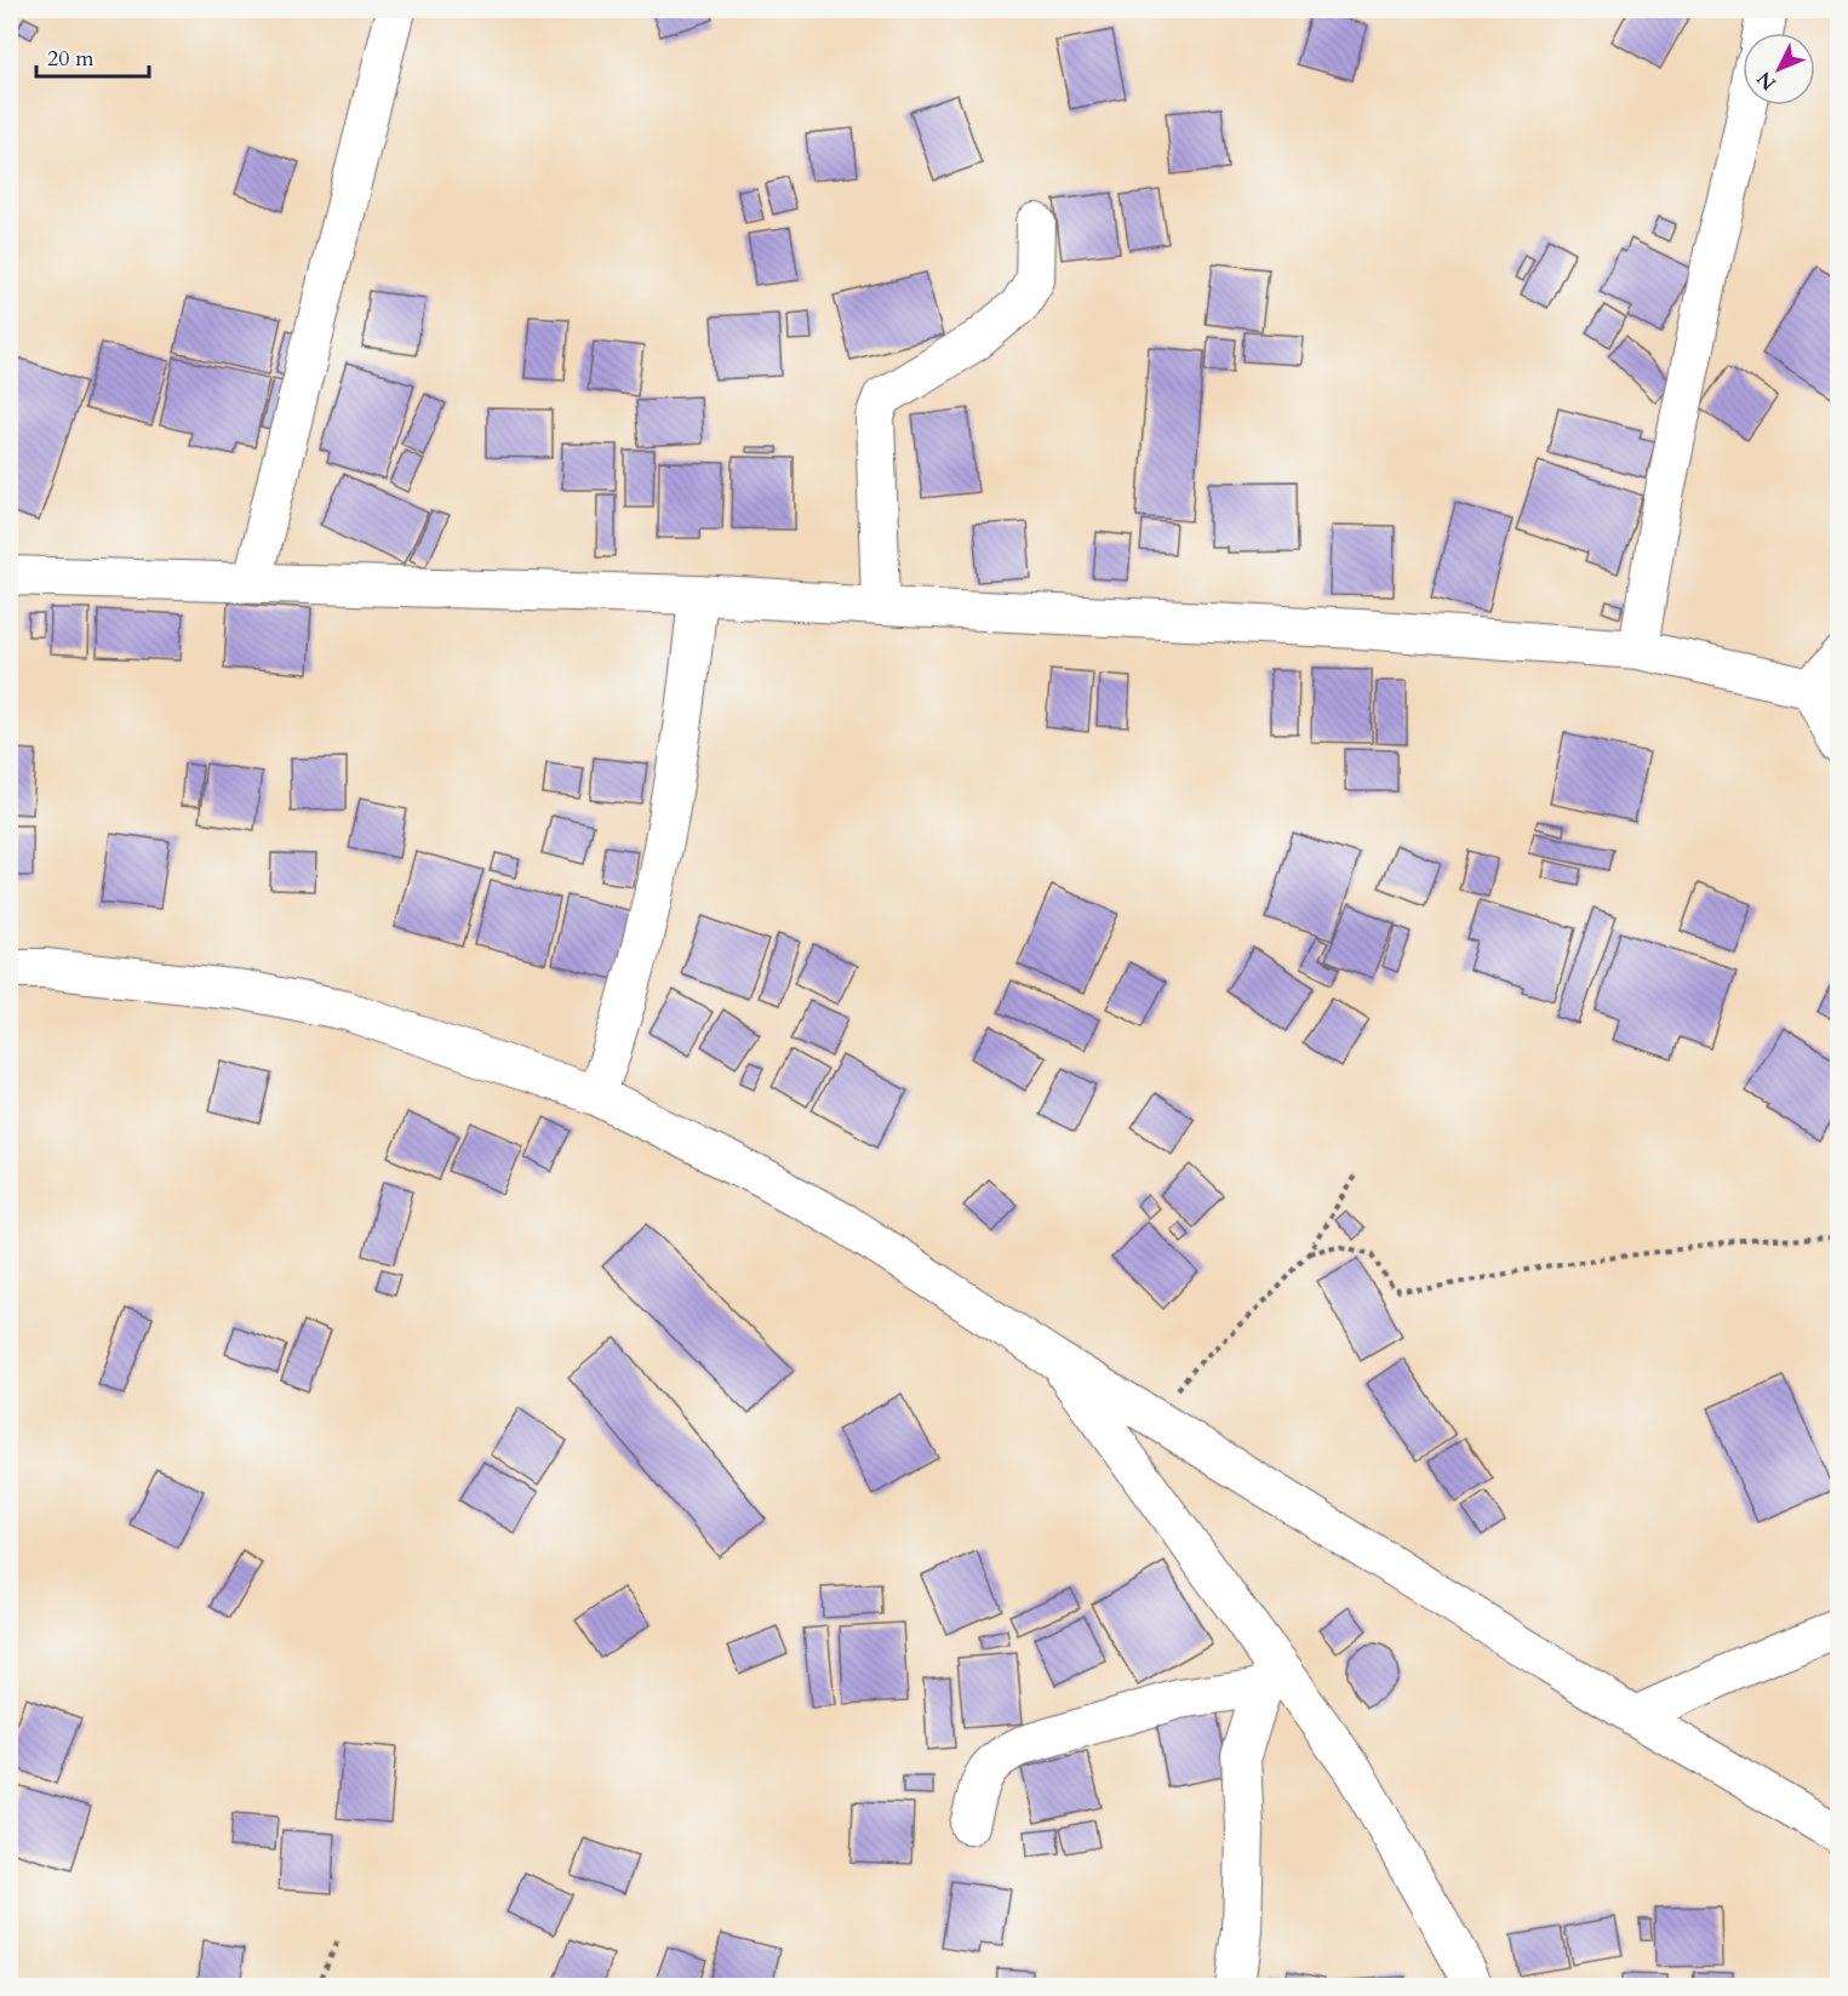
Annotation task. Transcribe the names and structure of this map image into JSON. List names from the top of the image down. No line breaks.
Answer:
{"scale_bar":"20 m","north":"bottom left"}
